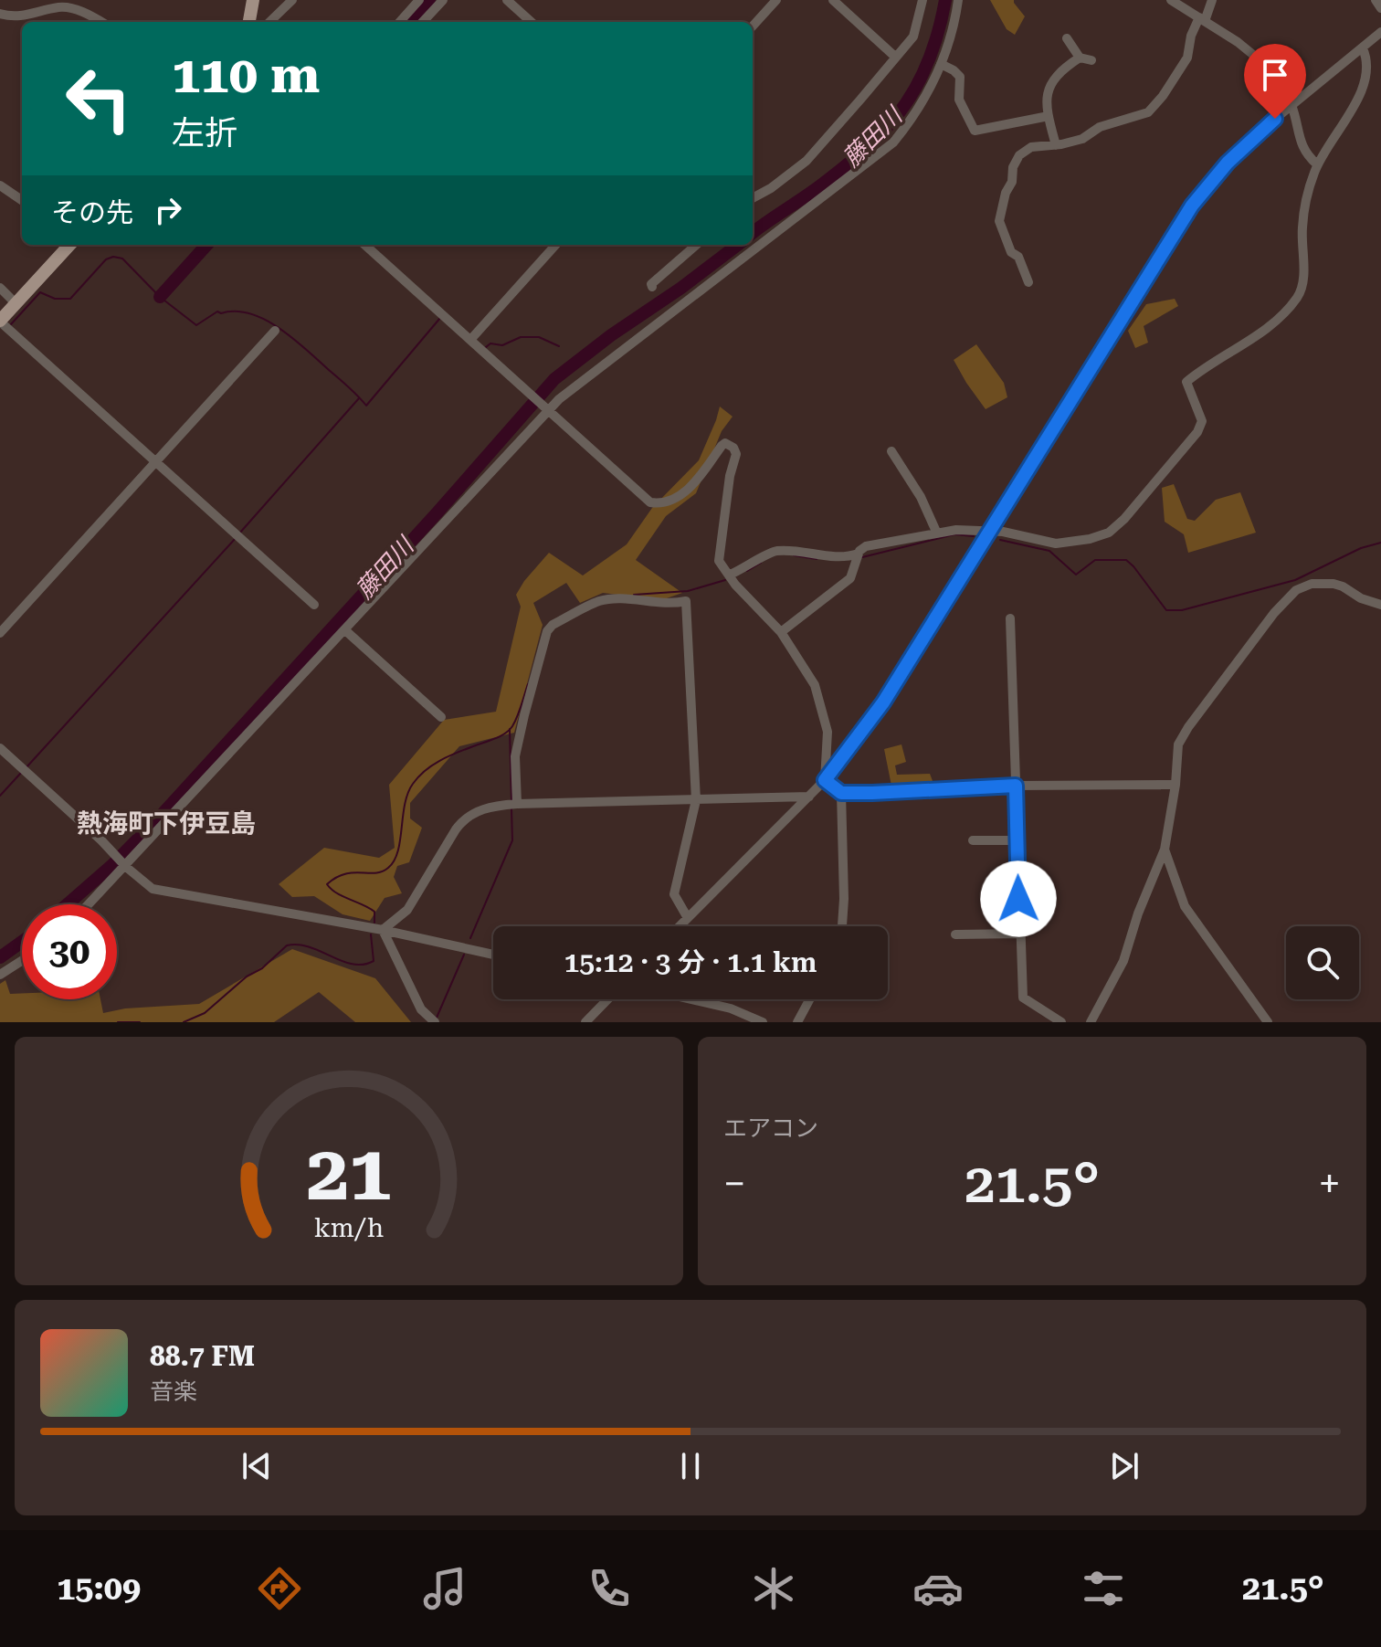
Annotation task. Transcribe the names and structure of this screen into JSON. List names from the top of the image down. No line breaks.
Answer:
{"districts":["熱海町下伊豆島"],"water":["藤田川"],"page":{"turn":["110 m","左折"],"then":"その先","limit":"30","trip":"15:12 · 3 分 · 1.1 km","tile":"エアコン","heat":["−","21.5°","+"],"song":["88.7 FM","音楽"],"tabs":["15:09","21.5°"],"gauge":["21","km/h"]}}
